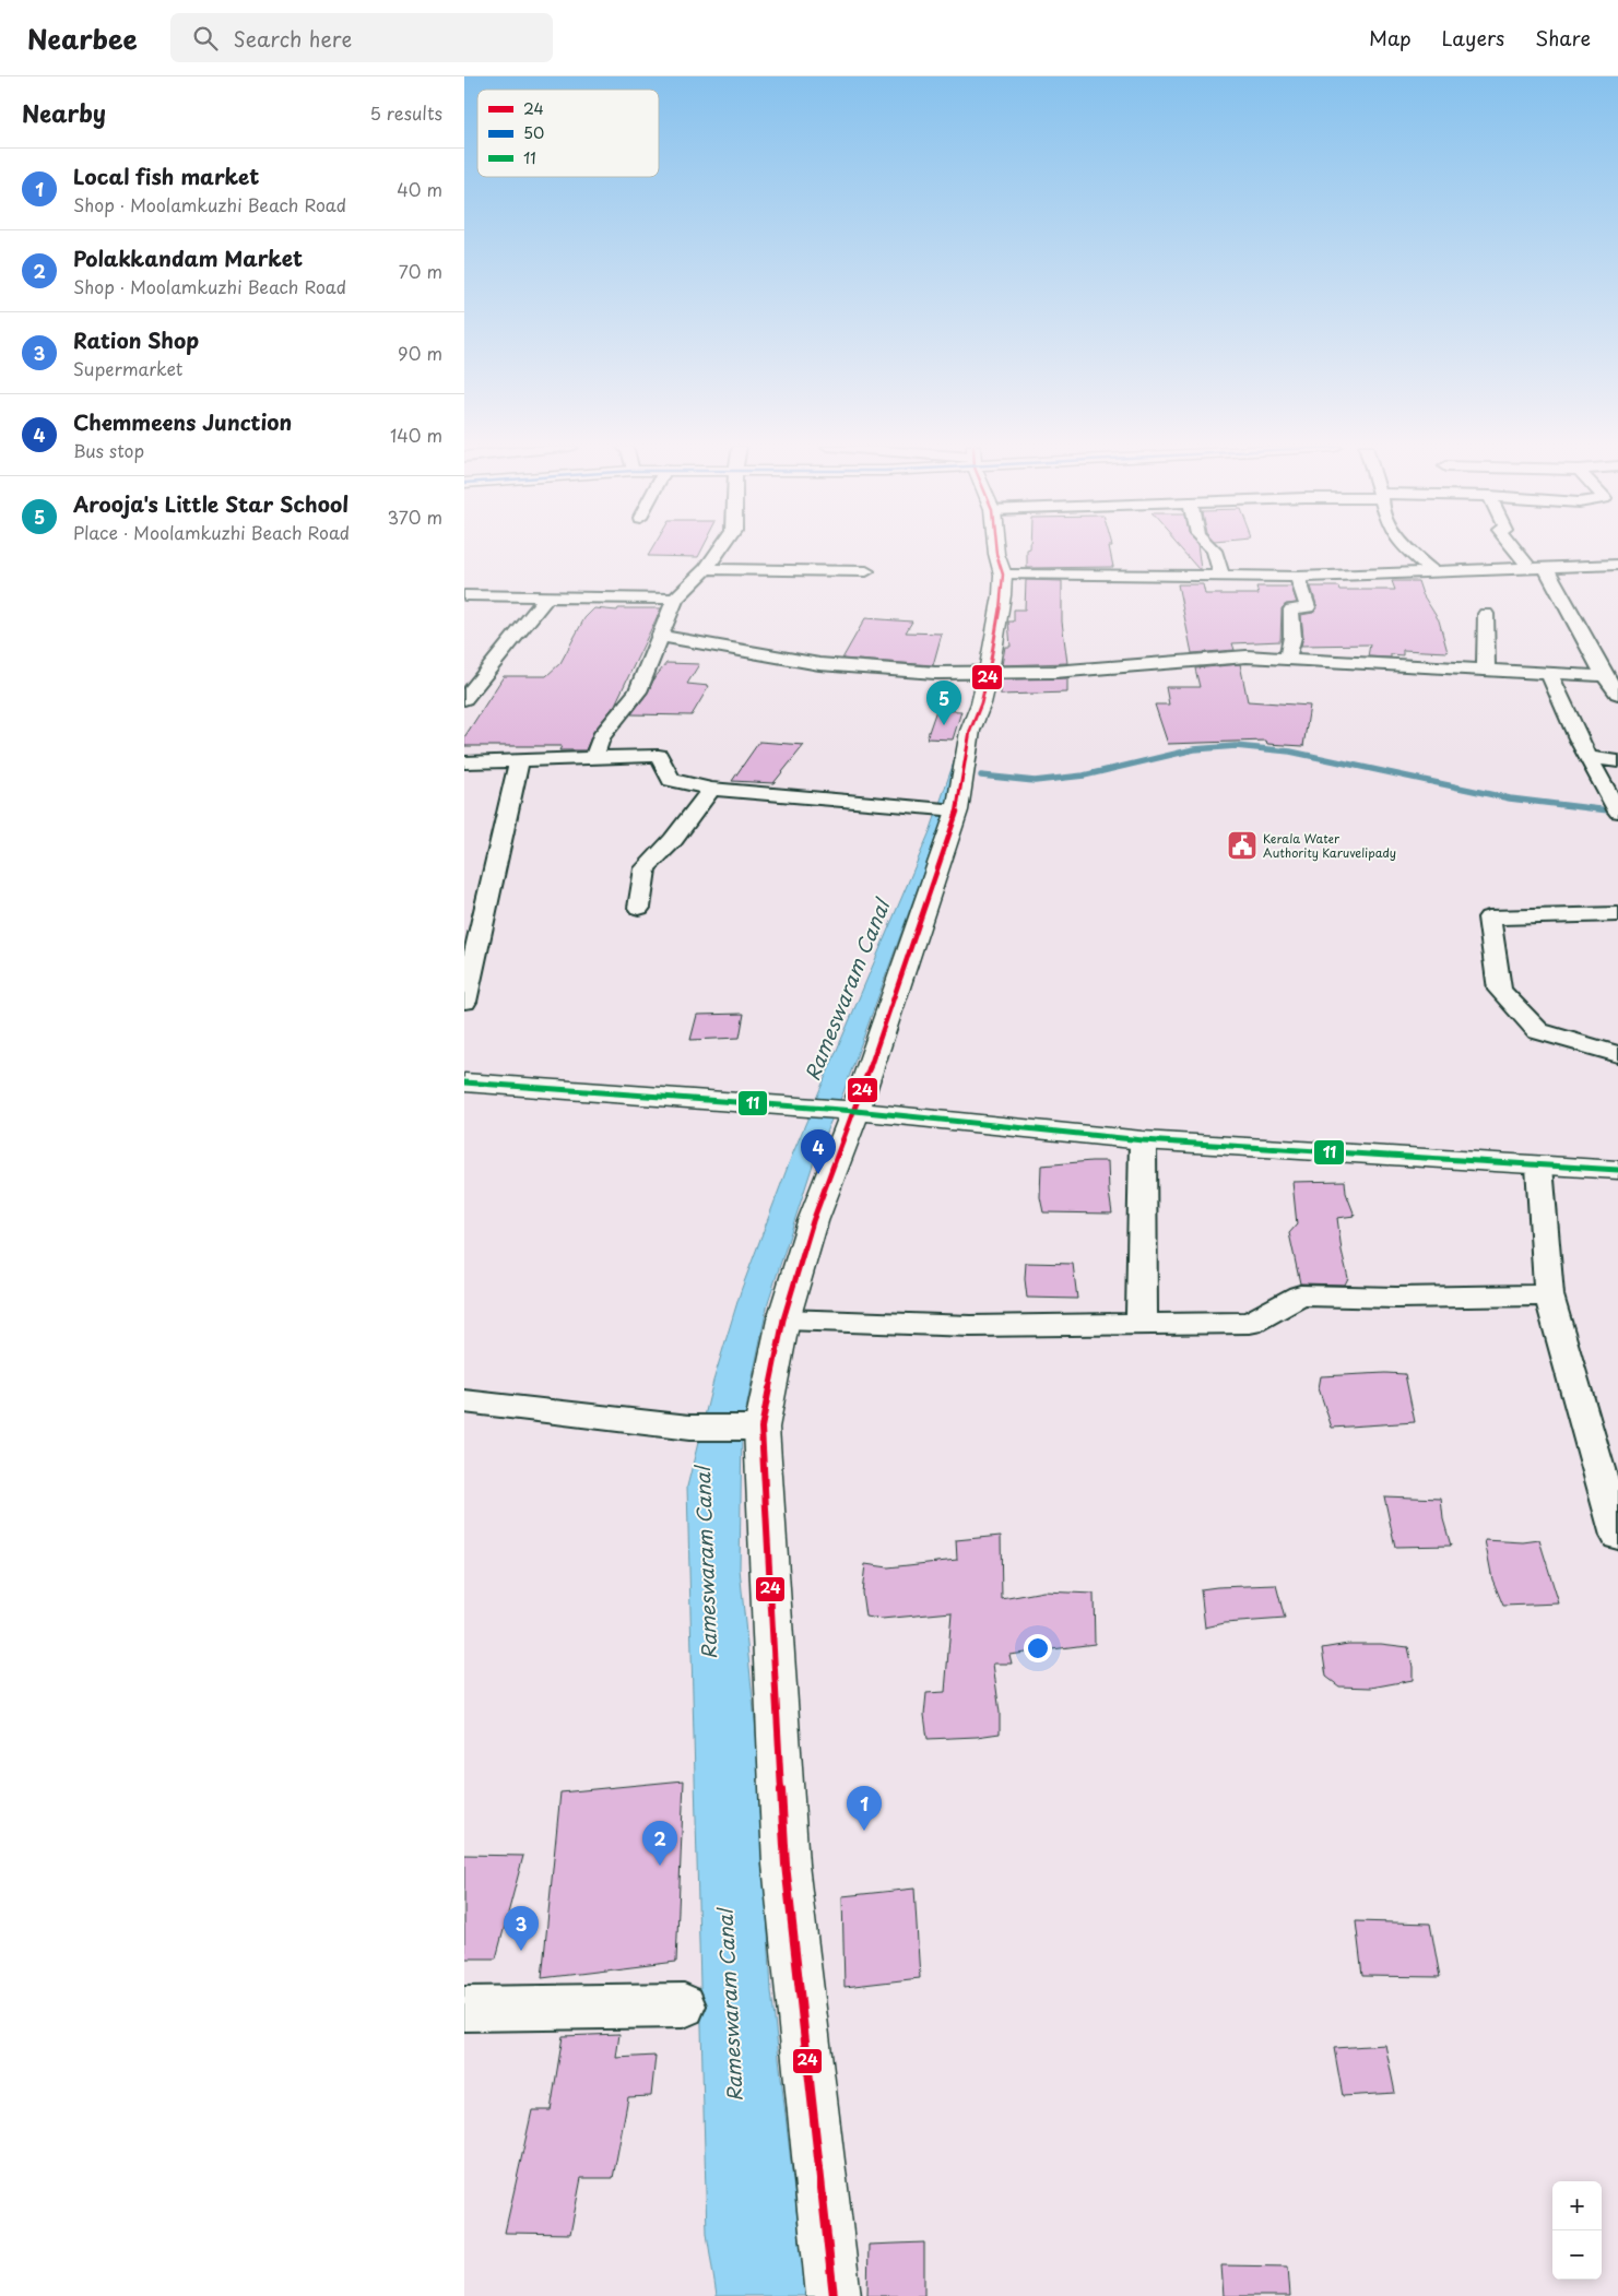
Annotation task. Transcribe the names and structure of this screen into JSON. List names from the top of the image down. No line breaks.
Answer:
{"water":["Rameswaram Canal"],"places":{"public building":["Kerala Water Authority Karuvelipady"]},"lines":["transit line 24","transit line 11"],"legend":["24","50","11"],"page":{"header":"Nearbee","search":"Search here","nav":["Map","Layers","Share"],"heading":["Nearby","5 results"],"list":[{"mark":"1","name":"Local fish market","note":"Shop · Moolamkuzhi Beach Road","value":"40 m"},{"mark":"2","name":"Polakkandam Market","note":"Shop · Moolamkuzhi Beach Road","value":"70 m"},{"mark":"3","name":"Ration Shop","note":"Supermarket","value":"90 m"},{"mark":"4","name":"Chemmeens Junction","note":"Bus stop","value":"140 m"},{"mark":"5","name":"Arooja's Little Star School","note":"Place · Moolamkuzhi Beach Road","value":"370 m"}],"pins":["5","4","1","2","3"],"map_buttons":["+","−"]}}
